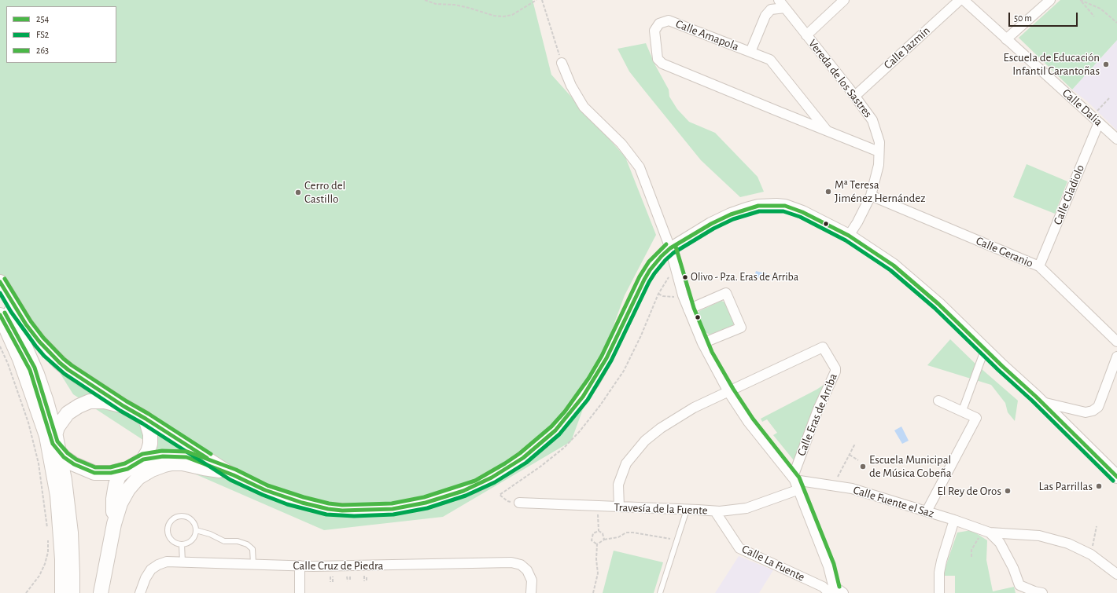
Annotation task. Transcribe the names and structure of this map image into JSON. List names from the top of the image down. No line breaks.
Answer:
{"streets":{"street":["Calle Amapola","Calle Jazmín","Vereda de los Sastres","Calle Dalia","Calle Gladiolo","Calle Geranio","Calle Eras de Arriba","Calle Fuente el Saz","Travesía de la Fuente","Calle La Fuente","Calle Cruz de Piedra"]},"crossings":[["Calle Amapola","Vereda de los Sastres"],["Calle Jazmín","Vereda de los Sastres"],["Vereda de los Sastres","Calle Geranio"],["Calle Dalia","Calle Gladiolo"],["Calle Gladiolo","Calle Geranio"],["Calle Eras de Arriba","Calle Fuente el Saz"],["Travesía de la Fuente","Calle La Fuente"]],"places":["Escuela de Educación Infantil Carantoñas","Mª Teresa Jiménez Hernández","Cerro del Castillo","Olivo - Pza. Eras de Arriba","Escuela Municipal de Música Cobeña","Las Parrillas","El Rey de Oros"],"lines":["transit line 254","transit line FS2","transit line 263"],"legend":["254","FS2","263"],"scale_bar":"50 m"}
